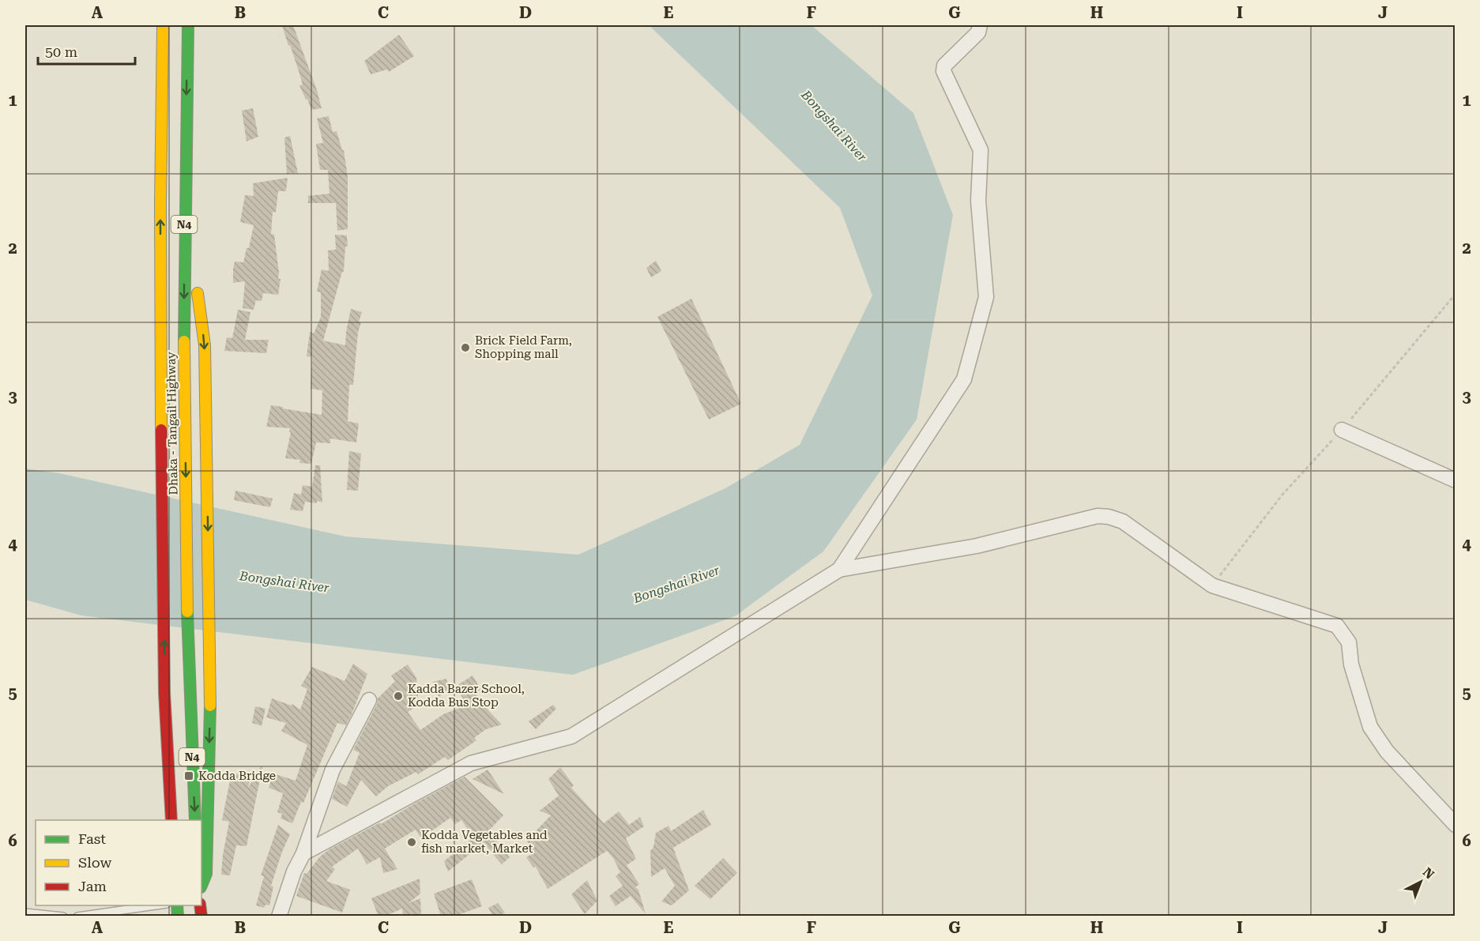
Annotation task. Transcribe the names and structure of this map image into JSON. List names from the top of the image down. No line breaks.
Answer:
{"streets":{"highway":["N4","Dhaka - Tangail Highway"]},"water":["Bongshai River"],"places":{"other":["Brick Field Farm, Shopping mall","Kadda Bazer School, Kodda Bus Stop","Kodda Vegetables and fish market, Market"],"transit":["Kodda Bridge"]},"legend":["Fast","Slow","Jam"],"scale_bar":"50 m","north":"top right","grid":{"columns":["A","B","C","D","E","F","G","H","I","J"],"rows":["1","2","3","4","5","6"]}}
